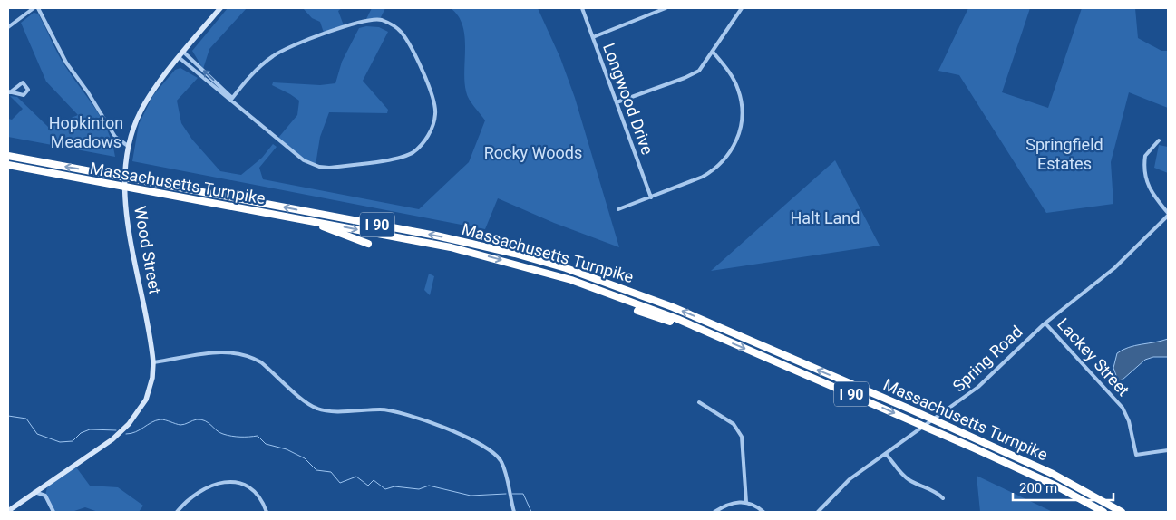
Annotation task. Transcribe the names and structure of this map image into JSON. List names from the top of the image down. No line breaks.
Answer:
{"streets":{"highway":["Massachusetts Turnpike","I 90"],"main road":["Wood Street"],"street":["Longwood Drive","Lackey Street","Spring Road"]},"crossings":[["Lackey Street","Spring Road"]],"parks":["Hopkinton Meadows","Springfield Estates","Rocky Woods","Halt Land"],"scale_bar":"200 m"}
